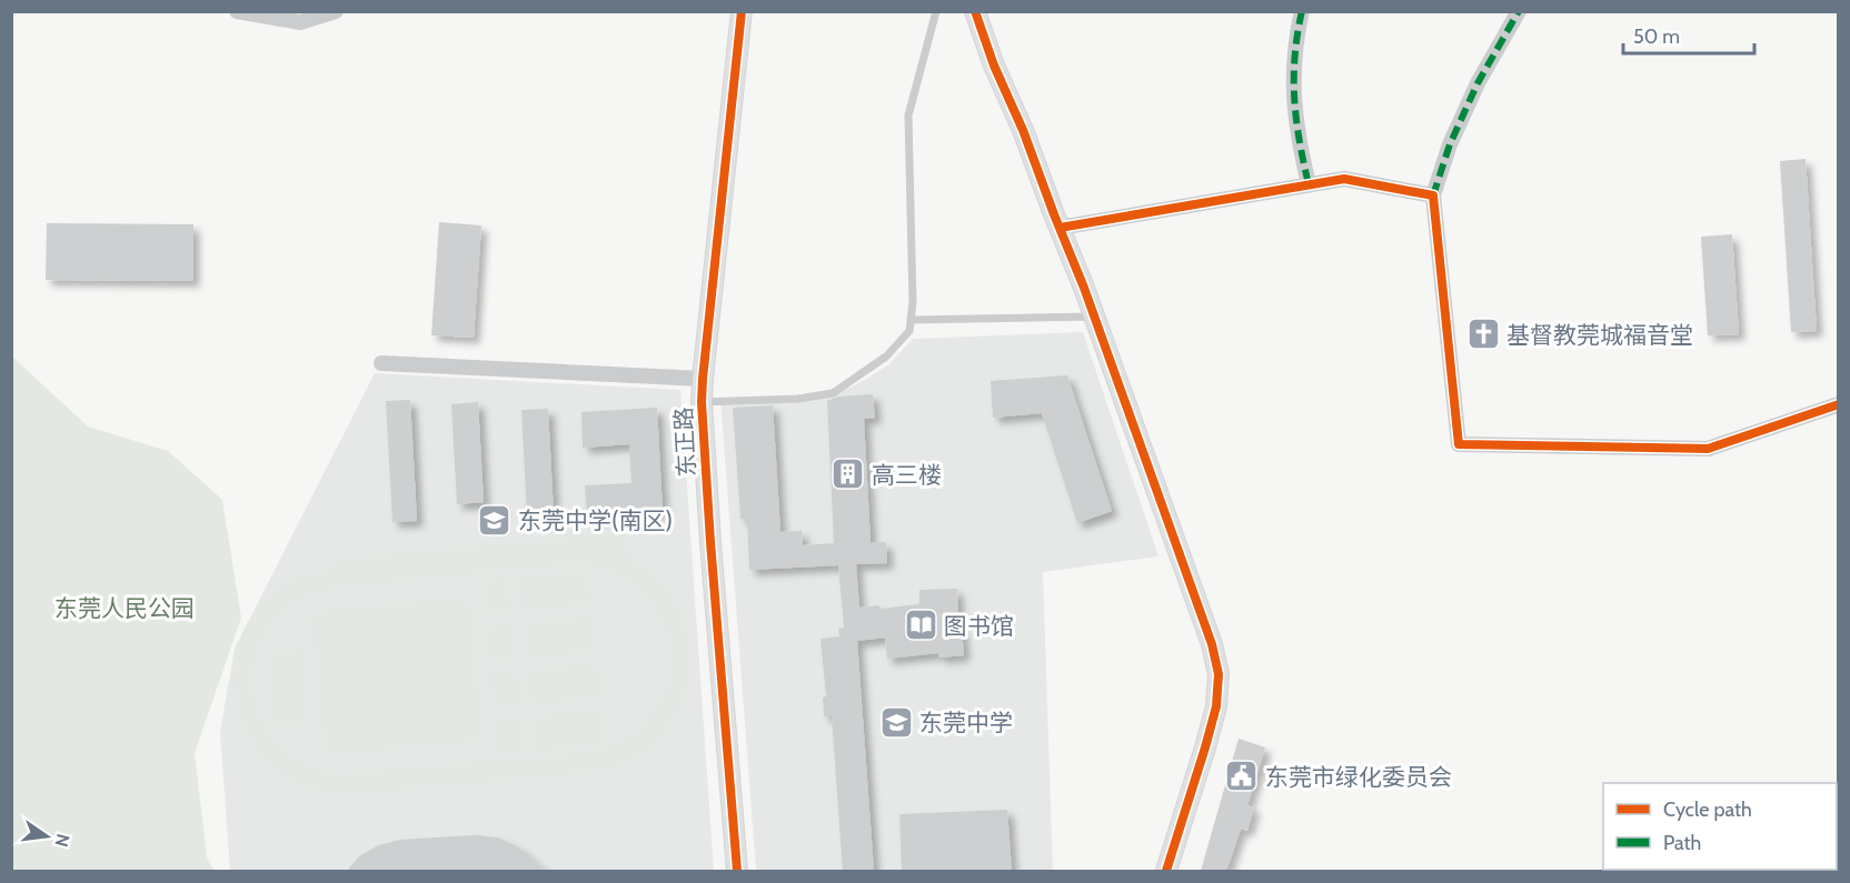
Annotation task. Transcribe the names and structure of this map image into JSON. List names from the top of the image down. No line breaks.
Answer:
{"streets":{"street":["东正路"]},"parks":["东莞人民公园"],"places":{"church":["基督教莞城福音堂"],"building":["高三楼"],"school or university":["东莞中学(南区)","东莞中学"],"library":["图书馆"],"public building":["东莞市绿化委员会"]},"legend":["Cycle path","Path"],"scale_bar":"50 m","north":"right"}
